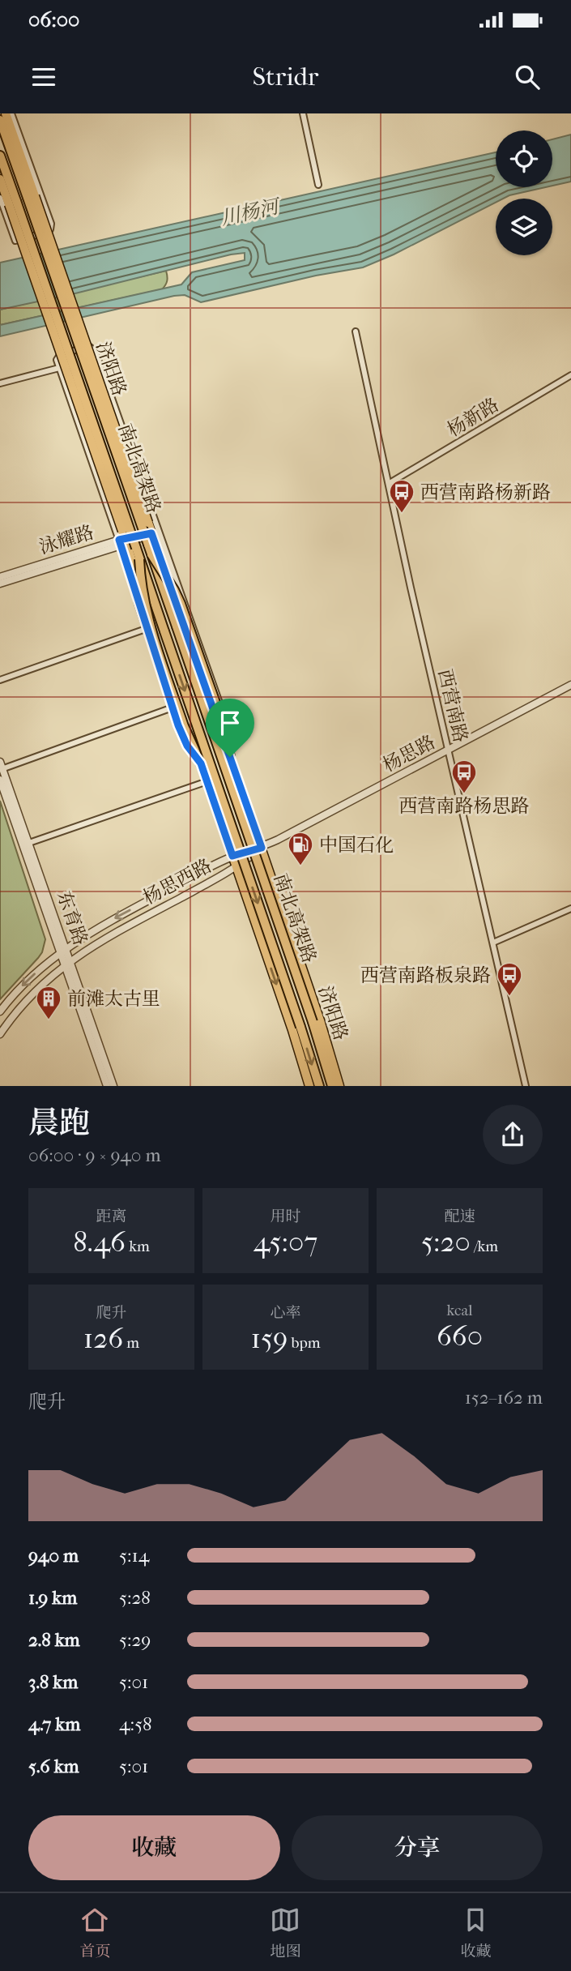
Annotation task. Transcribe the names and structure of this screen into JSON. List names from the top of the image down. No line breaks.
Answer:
{"streets":{"highway":["南北高架路"],"main road":["济阳路"],"street":["杨新路","泳耀路","西营南路","杨思路","杨思西路","东育路"]},"crossings":[["济阳路","泳耀路"],["济阳路","杨思路"],["济阳路","杨思西路"],["杨新路","西营南路"],["西营南路","杨思路"],["杨思路","杨思西路"],["杨思西路","东育路"]],"water":["川杨河"],"places":{"bus stop":["西营南路杨新路","西营南路杨思路","西营南路板泉路"],"fuel station":["中国石化"],"building":["前滩太古里"]},"page":{"status":"06:00","header":"Stridr","heading":["晨跑","06:00 · 9 × 940 m"],"stats":[["距离","8.46 km"],["用时","45:07"],["配速","5:20 /km"],["爬升","126 m"],["心率","159 bpm"],["kcal","660"]],"chart":["爬升","152–162 m"],"list":[{"name":"940 m","note":"5:14"},{"name":"1.9 km","note":"5:28"},{"name":"2.8 km","note":"5:29"},{"name":"3.8 km","note":"5:01"},{"name":"4.7 km","note":"4:58"},{"name":"5.6 km","note":"5:01"}],"buttons":["收藏","分享"],"tabs":["首页","地图","收藏"]}}
